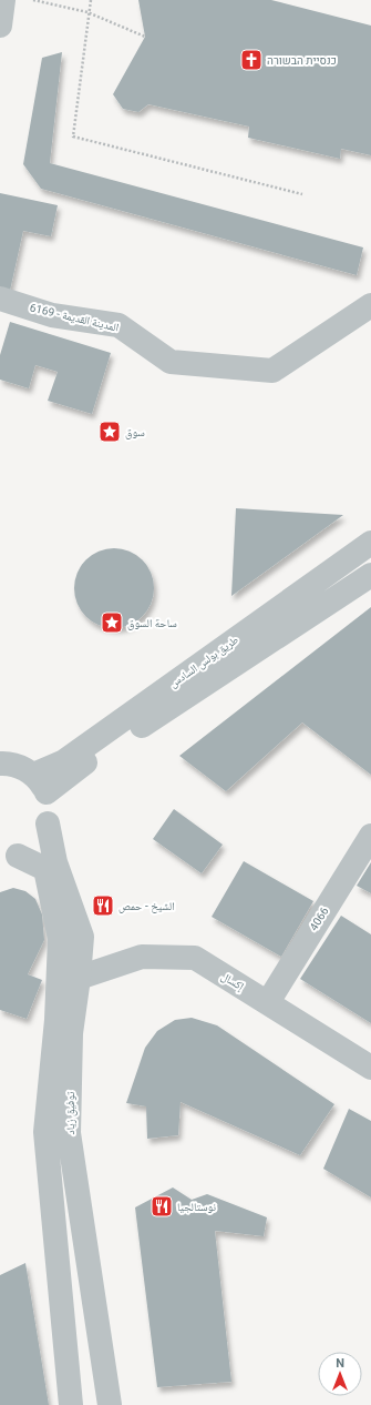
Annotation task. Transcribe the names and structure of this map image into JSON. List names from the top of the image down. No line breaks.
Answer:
{"streets":{"street":["المدينة القديمة - 6169","طريق بولس السادس","4066","إكسال","توفيق زياد"]},"crossings":[["طريق بولس السادس","توفيق زياد"],["4066","إكسال"],["إكسال","توفيق زياد"]],"places":{"church":["כנסיית הבשורה"],"place":["سوق","ساحة السوق"],"restaurant":["الشيخ - حمص","نوستالجيا"]},"north":"top"}
